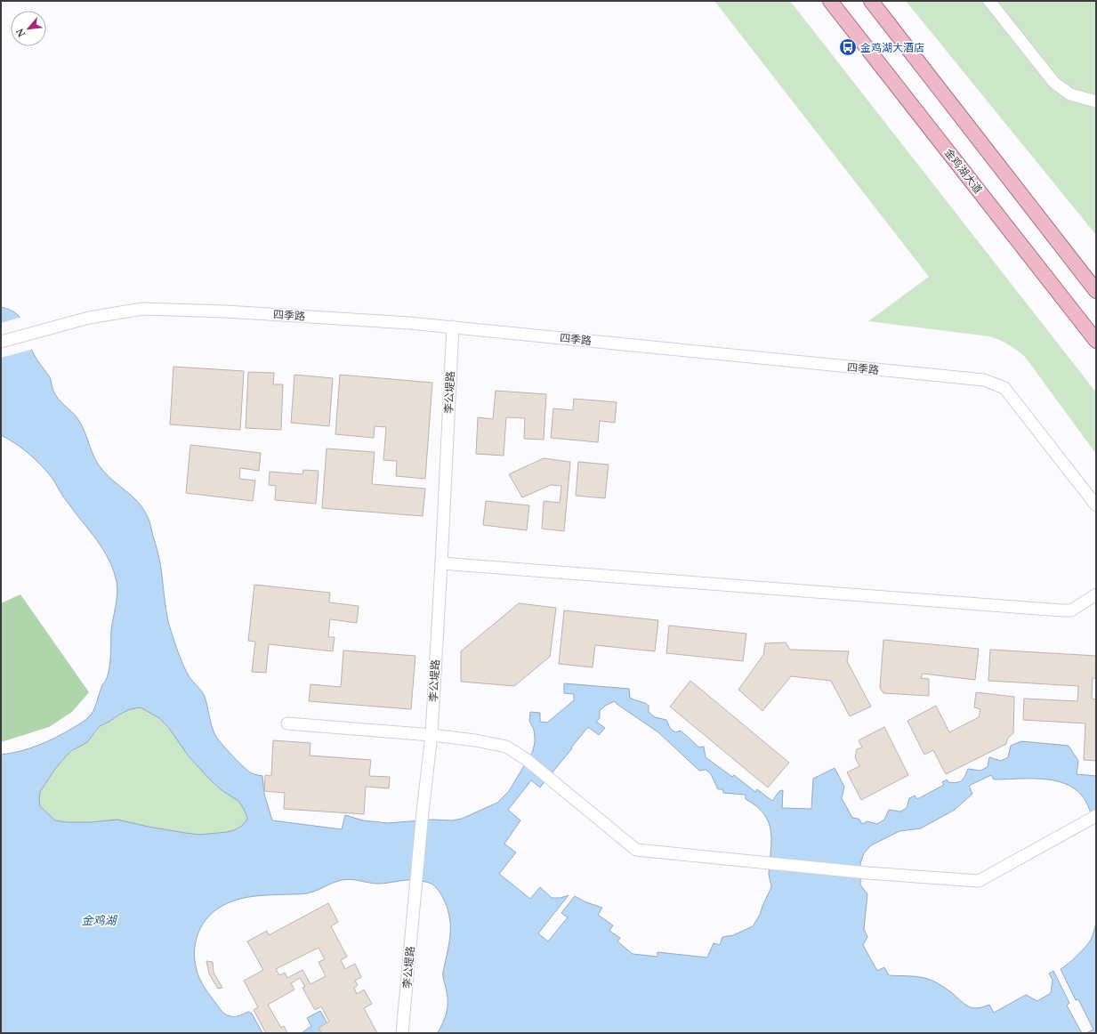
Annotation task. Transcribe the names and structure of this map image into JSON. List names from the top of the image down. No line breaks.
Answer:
{"streets":{"main road":["金鸡湖大道"],"street":["四季路","李公堤路"]},"crossings":[["四季路","李公堤路"]],"water":["金鸡湖"],"places":{"bus stop":["金鸡湖大酒店"]},"north":"bottom left"}
